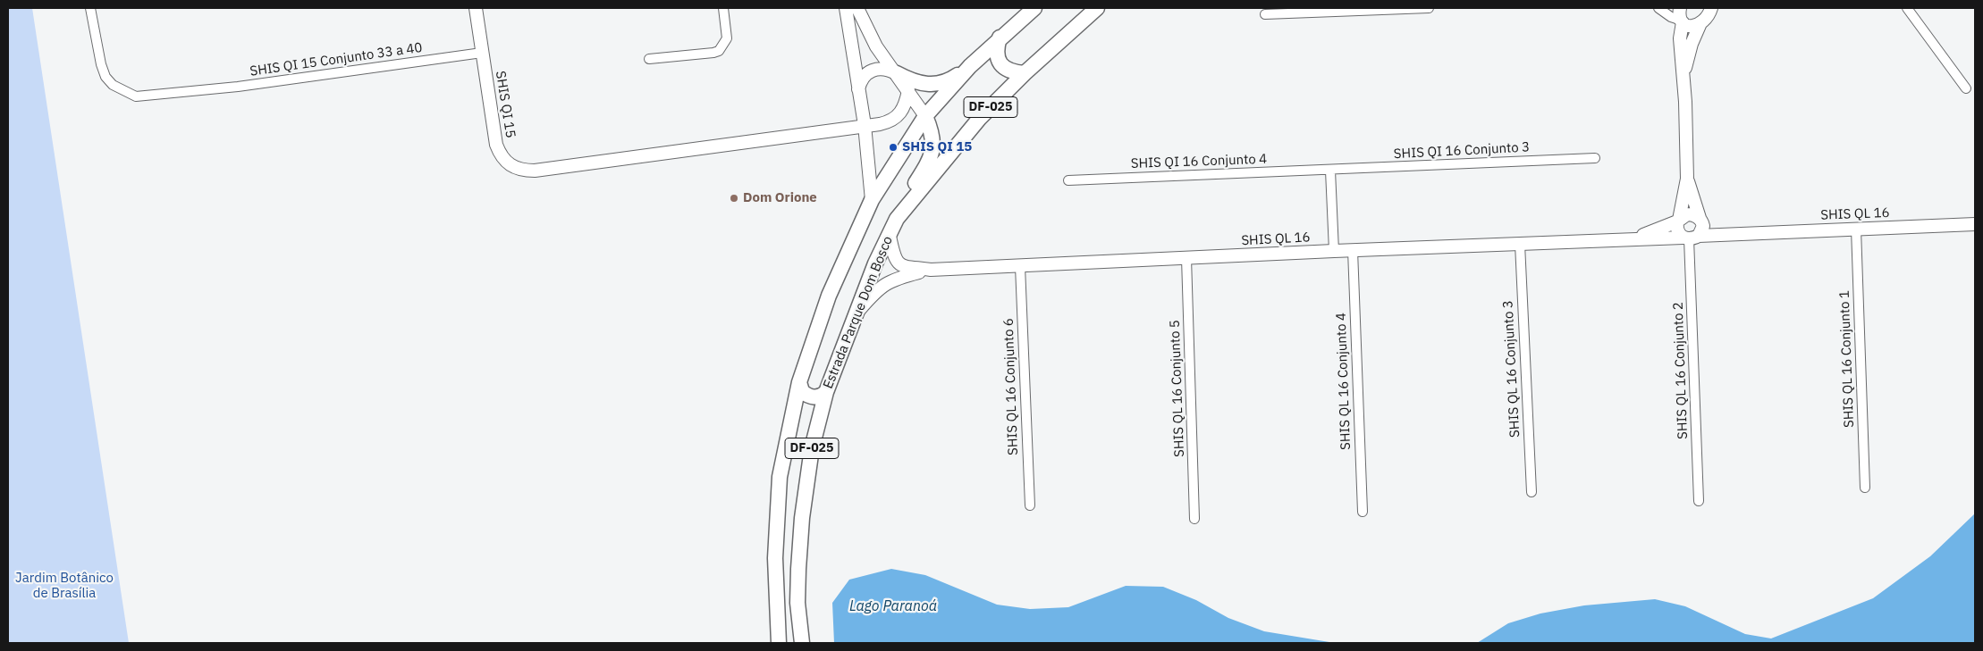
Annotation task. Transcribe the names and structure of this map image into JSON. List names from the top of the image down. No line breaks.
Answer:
{"streets":{"main road":["DF-025","Estrada Parque Dom Bosco"],"street":["SHIS QI 15 Conjunto 33 a 40","SHIS QI 15","SHIS QI 16 Conjunto 3","SHIS QI 16 Conjunto 4","SHIS QL 16","SHIS QL 16 Conjunto 1","SHIS QL 16 Conjunto 3","SHIS QL 16 Conjunto 2","SHIS QL 16 Conjunto 4","SHIS QL 16 Conjunto 6","SHIS QL 16 Conjunto 5"]},"crossings":[["SHIS QI 15 Conjunto 33 a 40","SHIS QI 15"],["SHIS QI 16 Conjunto 3","SHIS QI 16 Conjunto 4"],["SHIS QL 16","Estrada Parque Dom Bosco"],["SHIS QL 16","SHIS QL 16 Conjunto 1"],["SHIS QL 16","SHIS QL 16 Conjunto 3"],["SHIS QL 16","SHIS QL 16 Conjunto 2"],["SHIS QL 16","SHIS QL 16 Conjunto 4"],["SHIS QL 16","SHIS QL 16 Conjunto 6"],["SHIS QL 16","SHIS QL 16 Conjunto 5"]],"water":["Lago Paranoá"],"parks":["Jardim Botânico de Brasília"],"places":["SHIS QI 15","Dom Orione"]}
